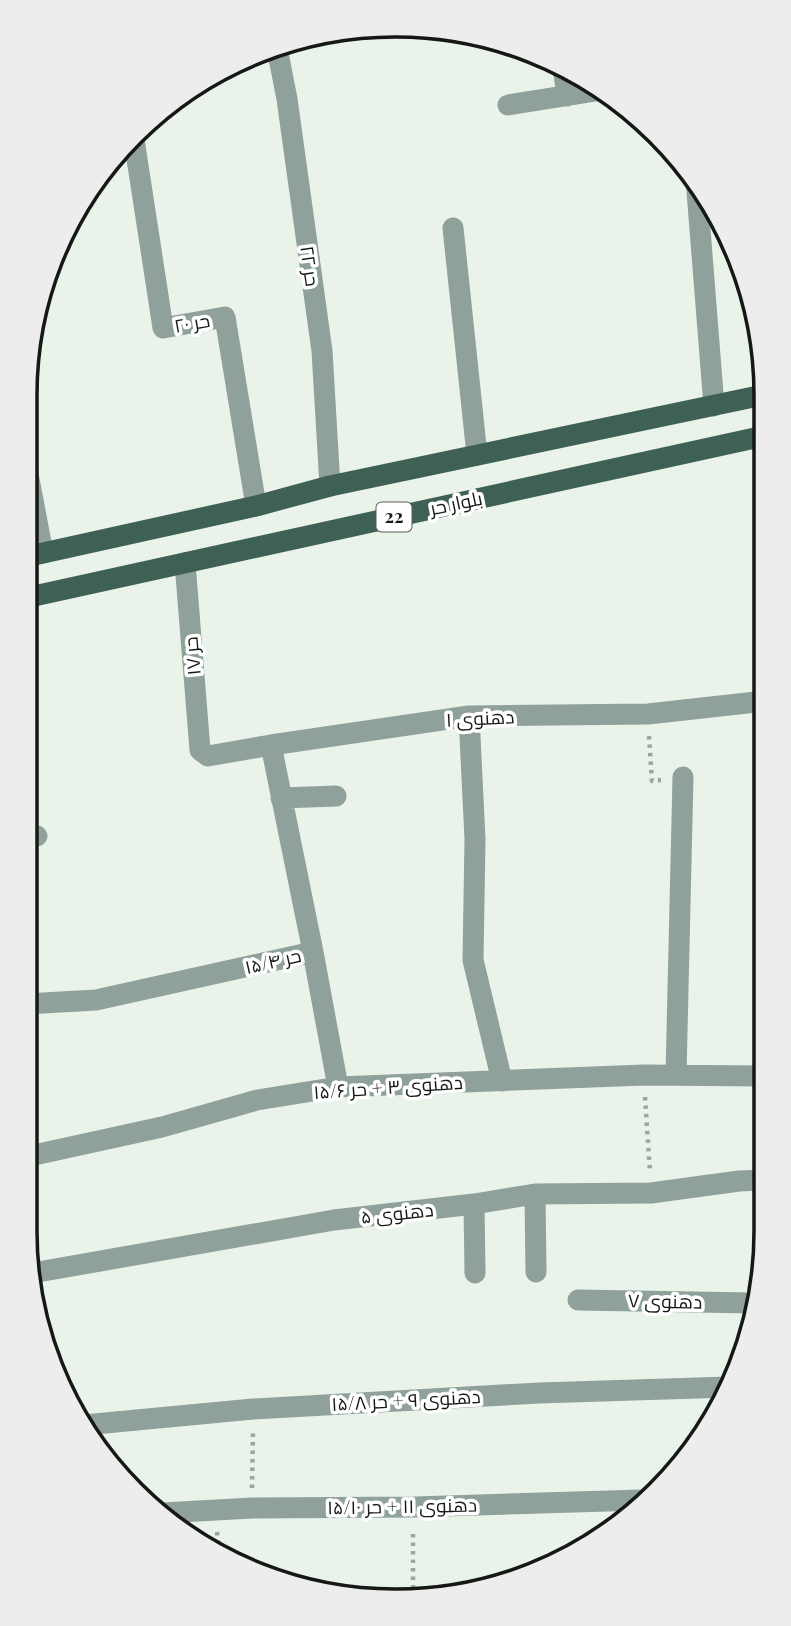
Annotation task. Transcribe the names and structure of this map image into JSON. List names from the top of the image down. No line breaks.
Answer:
{"streets":{"main road":["بلوار حر","22"],"street":["حر ۲۲","حر ۲۰","حر ۱۷","دهنوی ۱","حر ۱۵/۴","دهنوی ۳ + حر ۱۵/۶","دهنوی ۵","دهنوی ۷","دهنوی ۹ + حر ۱۵/۸","دهنوی ۱۱ + حر ۱۵/۱۰"]},"crossings":[["حر ۲۲","22"],["حر ۲۰","22"],["بلوار حر","حر ۱۷"],["حر ۱۷","دهنوی ۱"],["دهنوی ۱","حر ۱۵/۴"]]}
